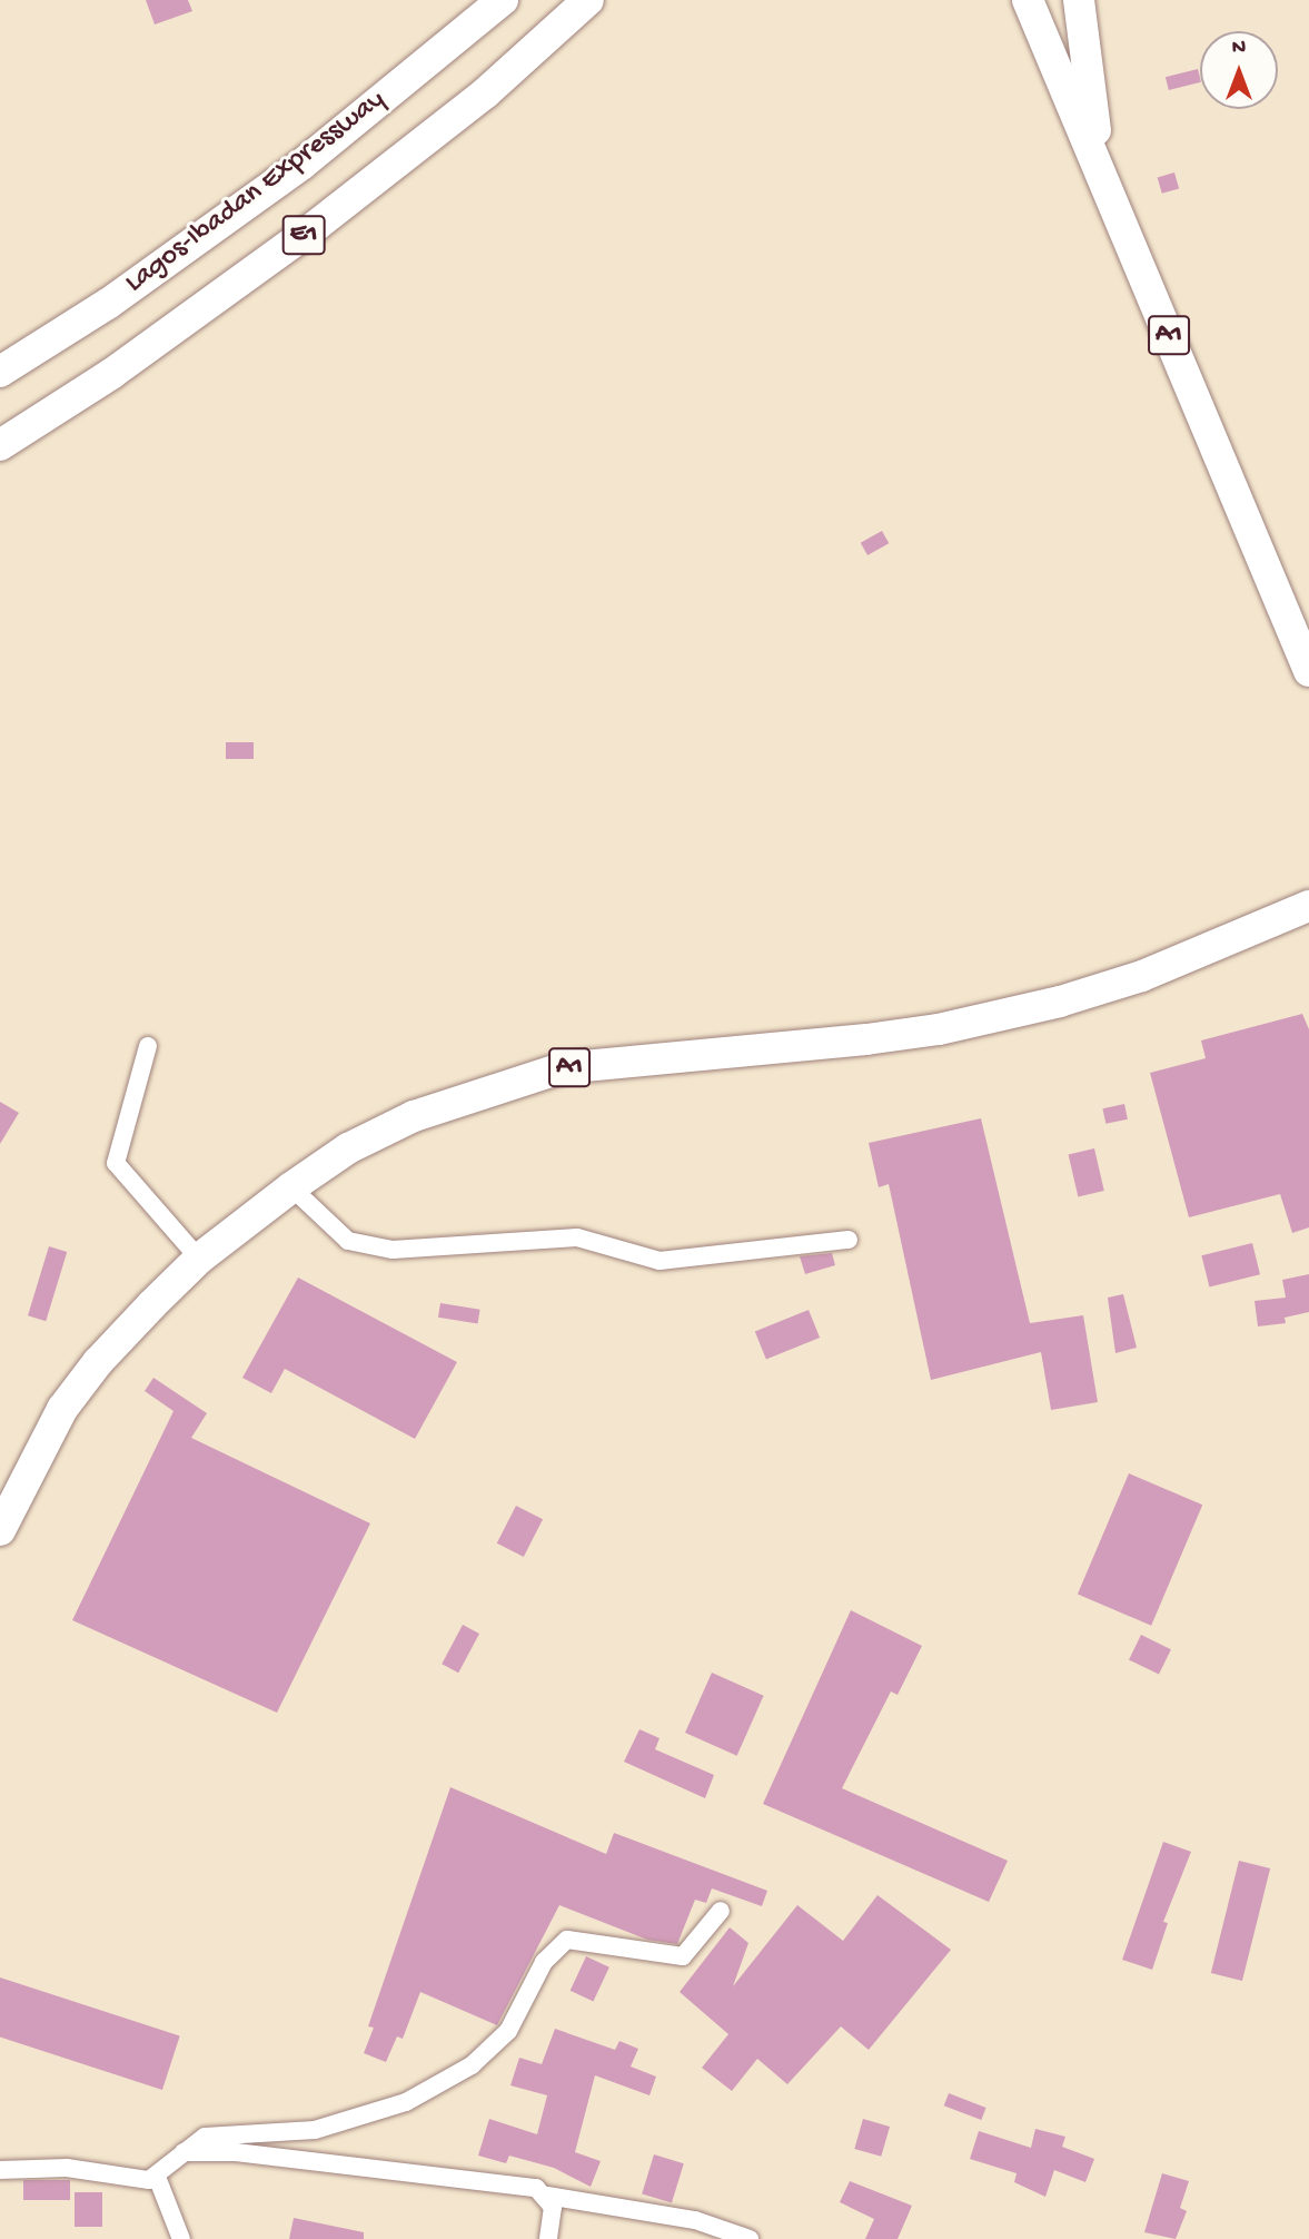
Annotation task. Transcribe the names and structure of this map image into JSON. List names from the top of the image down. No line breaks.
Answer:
{"streets":{"highway":["Lagos-Ibadan Expressway","E1","A1"]},"north":"top"}
